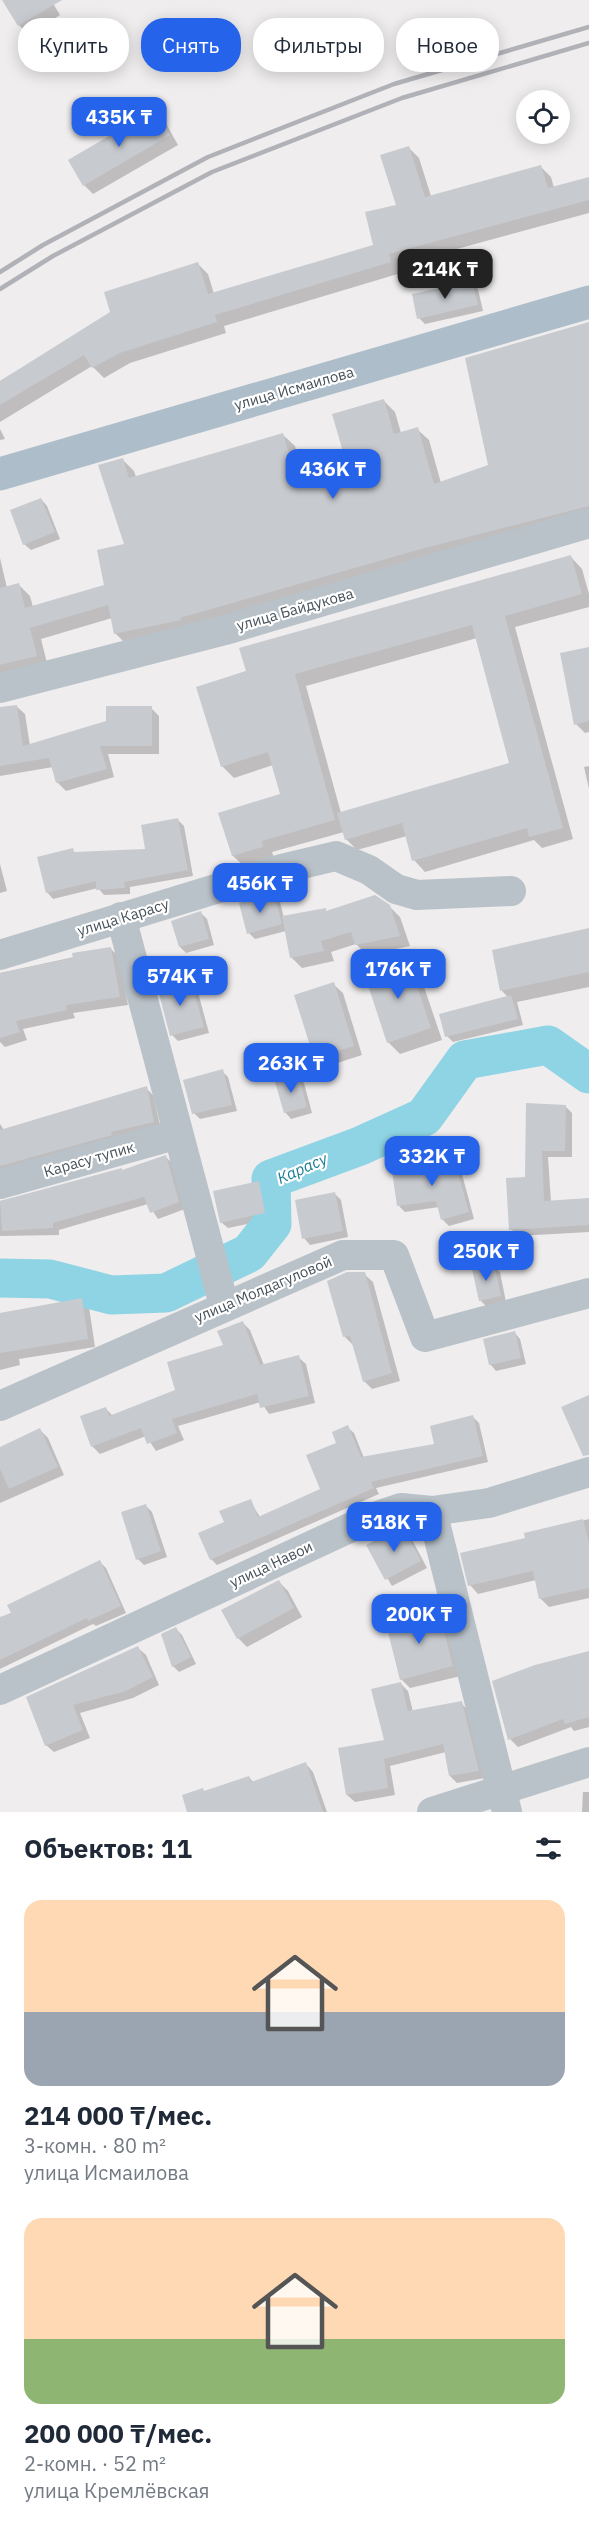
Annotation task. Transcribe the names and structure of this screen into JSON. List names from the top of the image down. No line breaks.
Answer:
{"streets":{"main road":["улица Исмаилова"],"street":["улица Байдукова","улица Карасу","Карасу тупик","улица Молдагуловой","улица Навои"]},"water":["Карасу"],"page":{"chip":["Купить","Снять","Фильтры","Новое"],"price":["435K ₸","214K ₸","436K ₸","456K ₸","176K ₸","574K ₸","263K ₸","332K ₸","250K ₸","518K ₸","200K ₸"],"heading":"Объектов: 11","list":[{"name":"214 000 ₸/мес.","note":"3-комн. · 80 m² · улица Исмаилова"},{"name":"200 000 ₸/мес.","note":"2-комн. · 52 m² · улица Кремлёвская"}]}}
